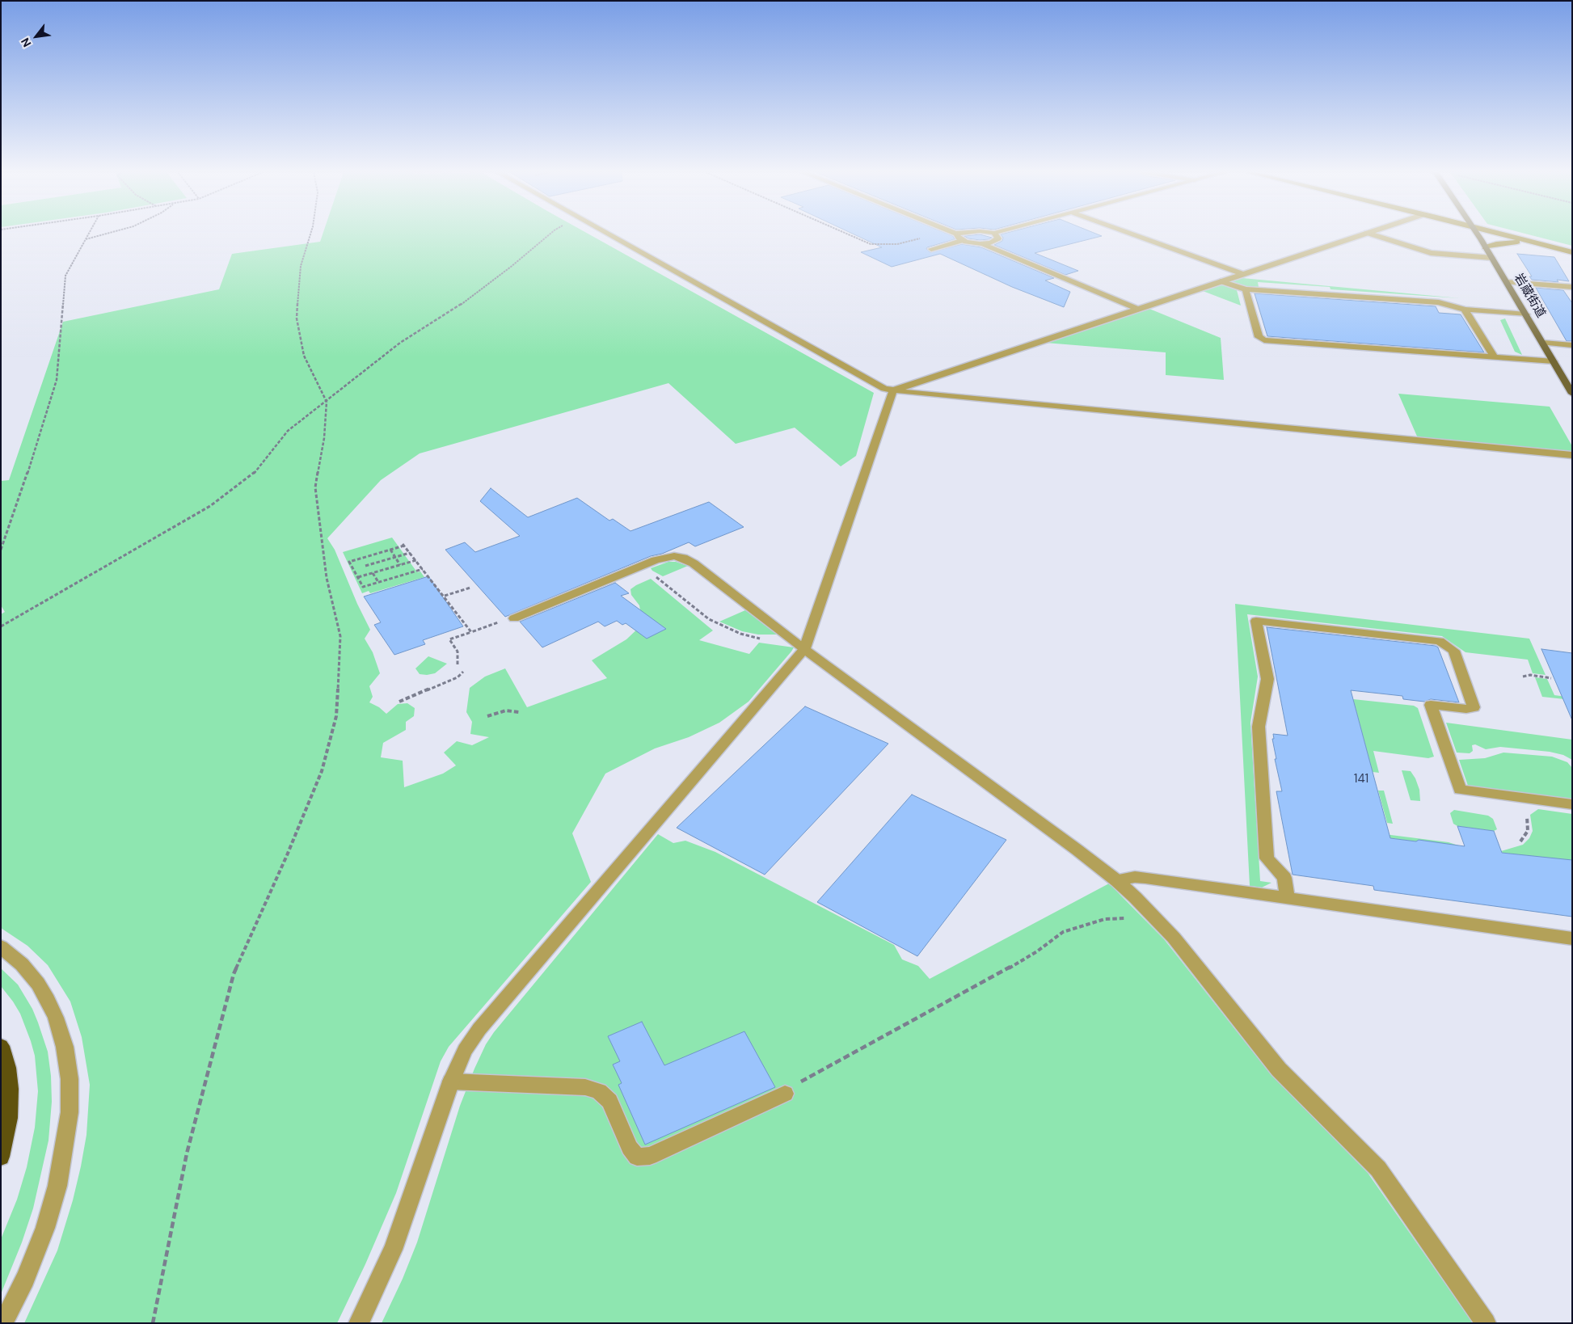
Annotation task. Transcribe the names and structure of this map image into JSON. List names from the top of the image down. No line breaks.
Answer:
{"streets":{"main road":["岩蔵街道"]},"house_numbers":["141"],"north":"bottom left"}
